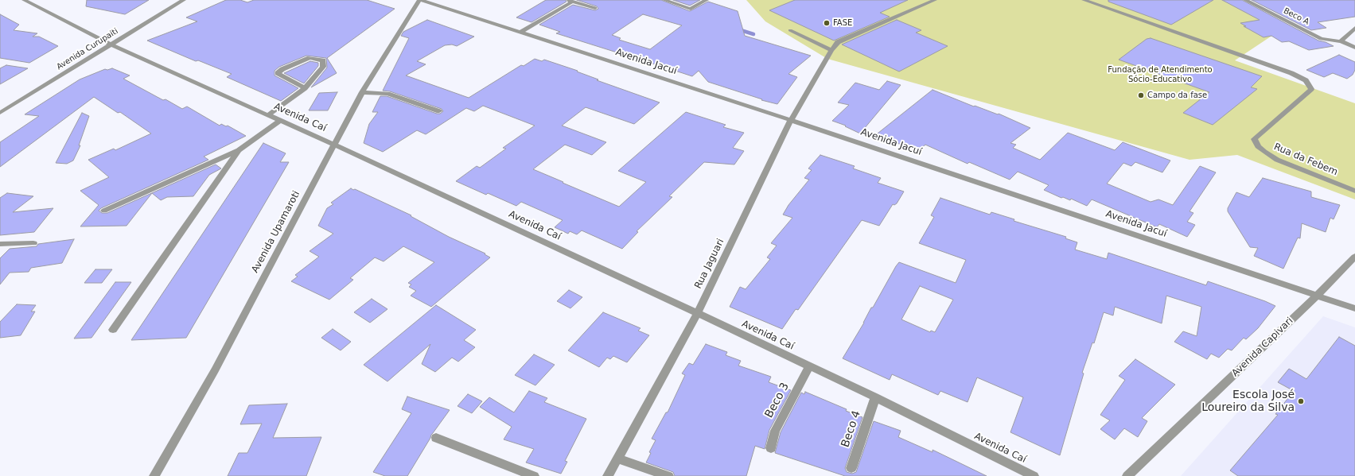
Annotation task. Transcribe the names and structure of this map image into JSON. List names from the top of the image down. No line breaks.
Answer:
{"streets":{"street":["Beco A","Avenida Curupaiti","Avenida Jacuí","Avenida Caí","Rua da Febem","Avenida Upamaroti","Rua Jaguari","Avenida Capivari","Beco 3","Beco 4"]},"crossings":[["Avenida Curupaiti","Avenida Caí"],["Avenida Jacuí","Avenida Upamaroti"],["Avenida Jacuí","Rua Jaguari"],["Avenida Jacuí","Avenida Capivari"],["Avenida Caí","Avenida Upamaroti"],["Avenida Caí","Rua Jaguari"],["Avenida Caí","Beco 3"],["Avenida Caí","Beco 4"]],"parks":["Fundação de Atendimento Sócio-Educativo"],"places":["FASE","Campo da fase","Escola José Loureiro da Silva"]}
